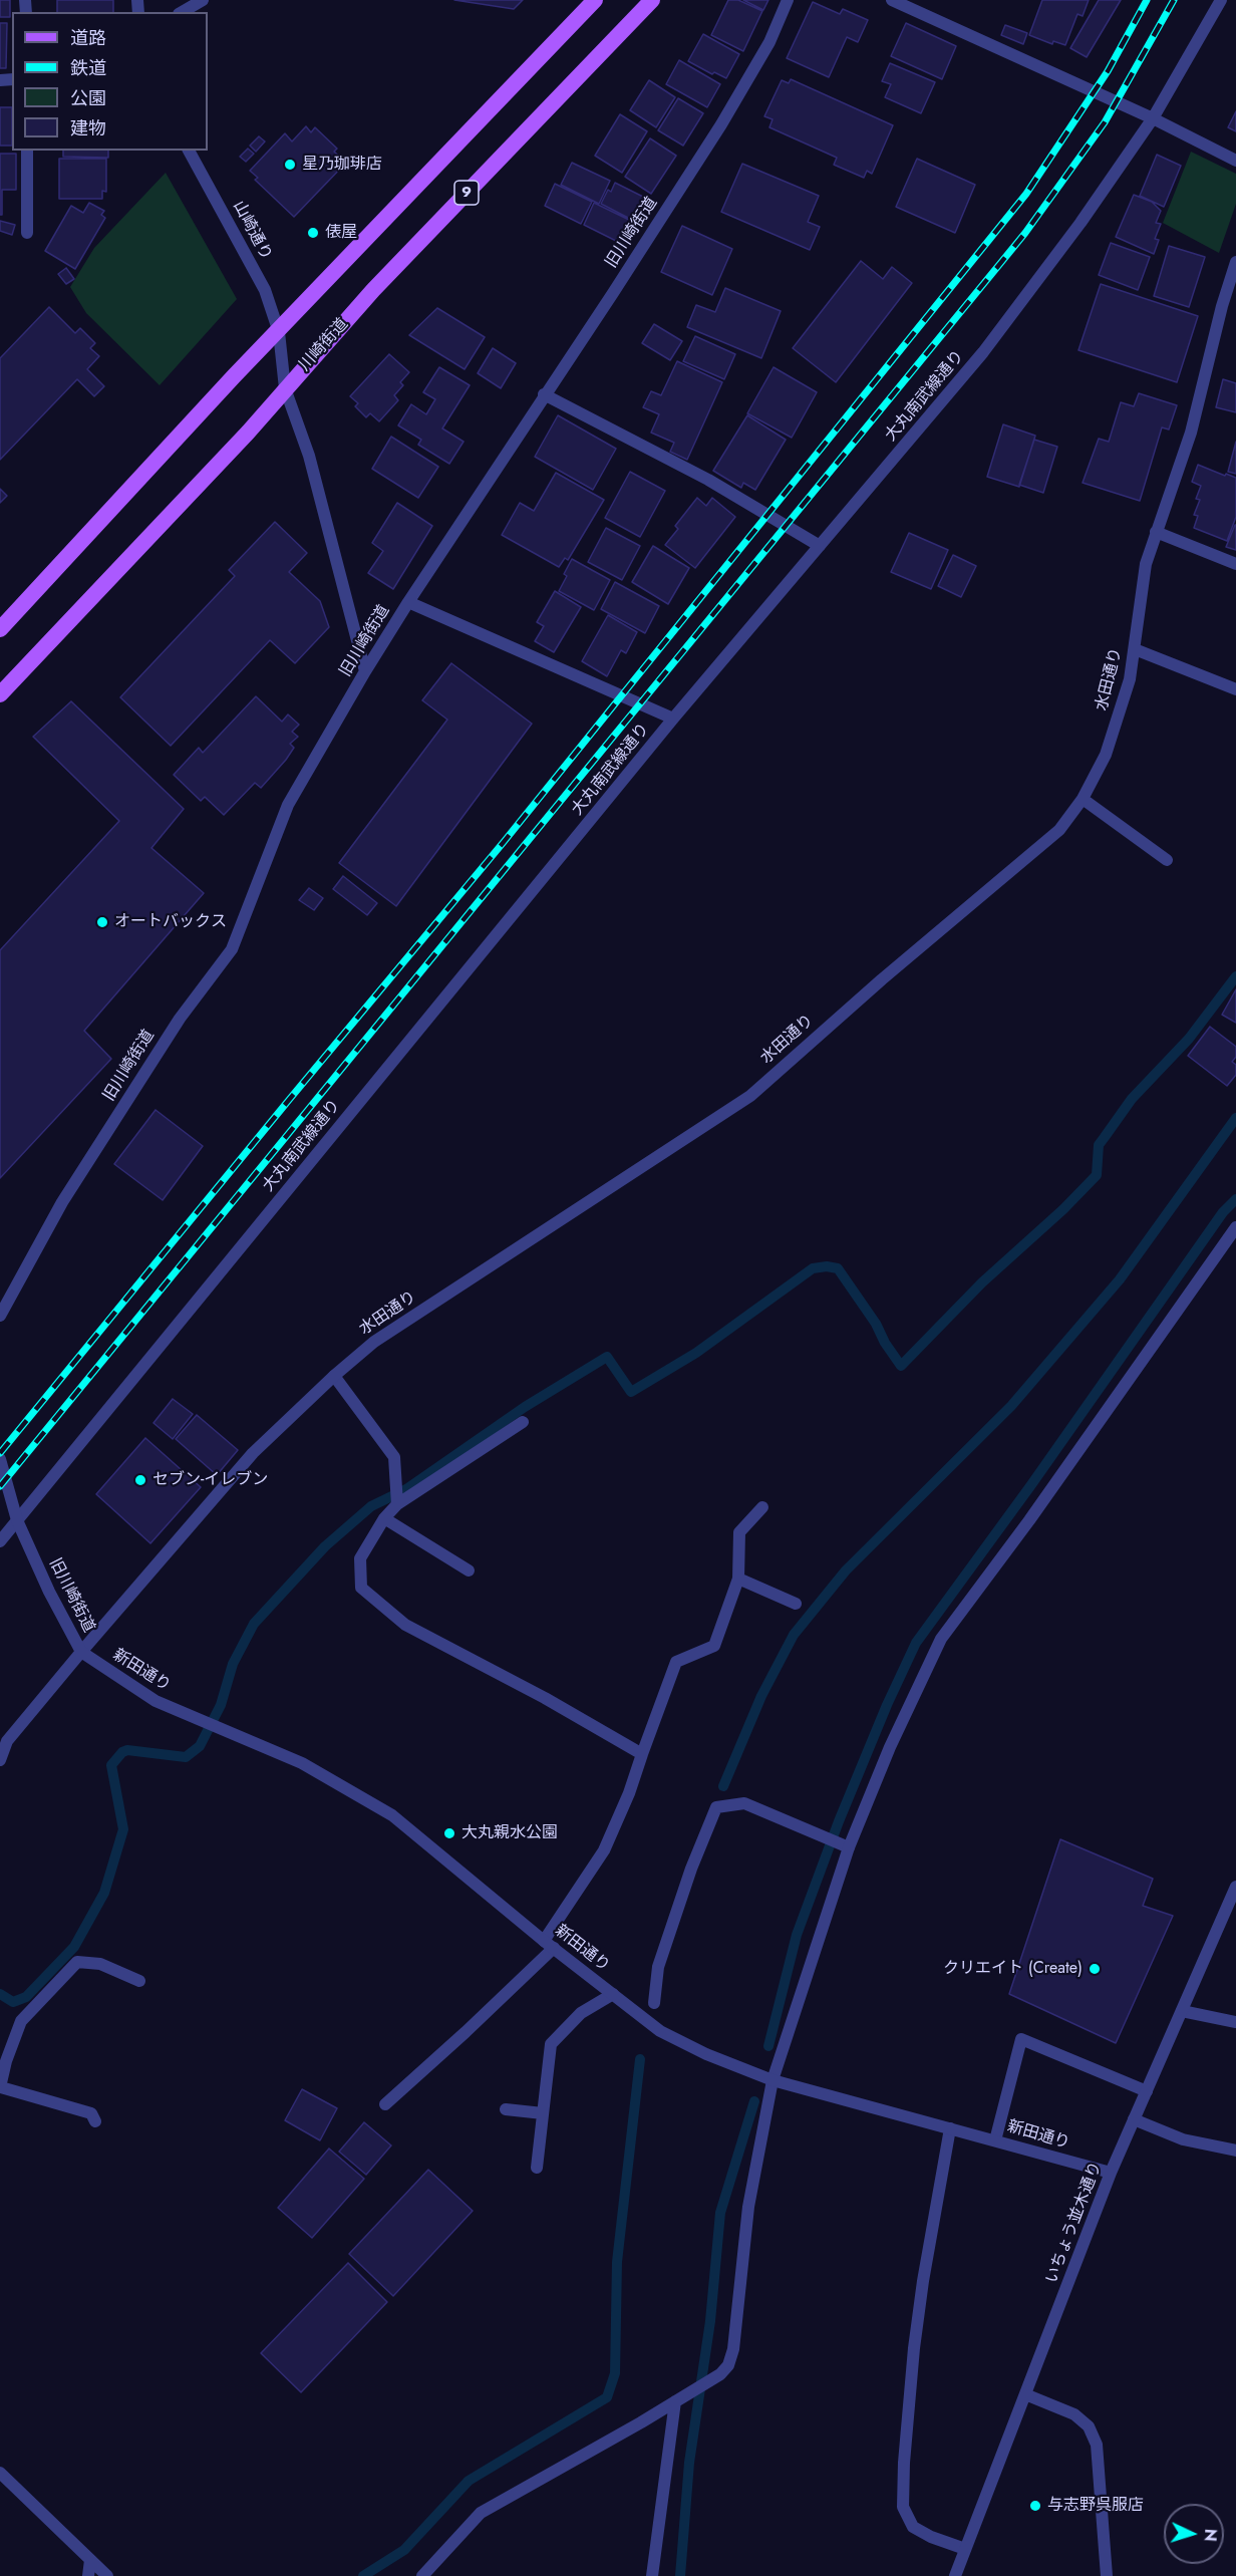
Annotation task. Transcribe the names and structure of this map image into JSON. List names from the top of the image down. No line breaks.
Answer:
{"streets":{"main road":["9","川崎街道"],"street":["山崎通り","旧川崎街道","大丸南武線通り","水田通り","新田通り","いちょう並木通り"]},"crossings":[["9","山崎通り"],["山崎通り","旧川崎街道"],["山崎通り","川崎街道"],["旧川崎街道","大丸南武線通り"],["旧川崎街道","水田通り"],["旧川崎街道","新田通り"],["水田通り","新田通り"],["新田通り","いちょう並木通り"]],"places":["星乃珈琲店","俵屋","オートバックス","セブン-イレブン","大丸親水公園","クリエイト (Create)","与志野呉服店"],"legend":["道路","鉄道","公園","建物"],"north":"right"}
